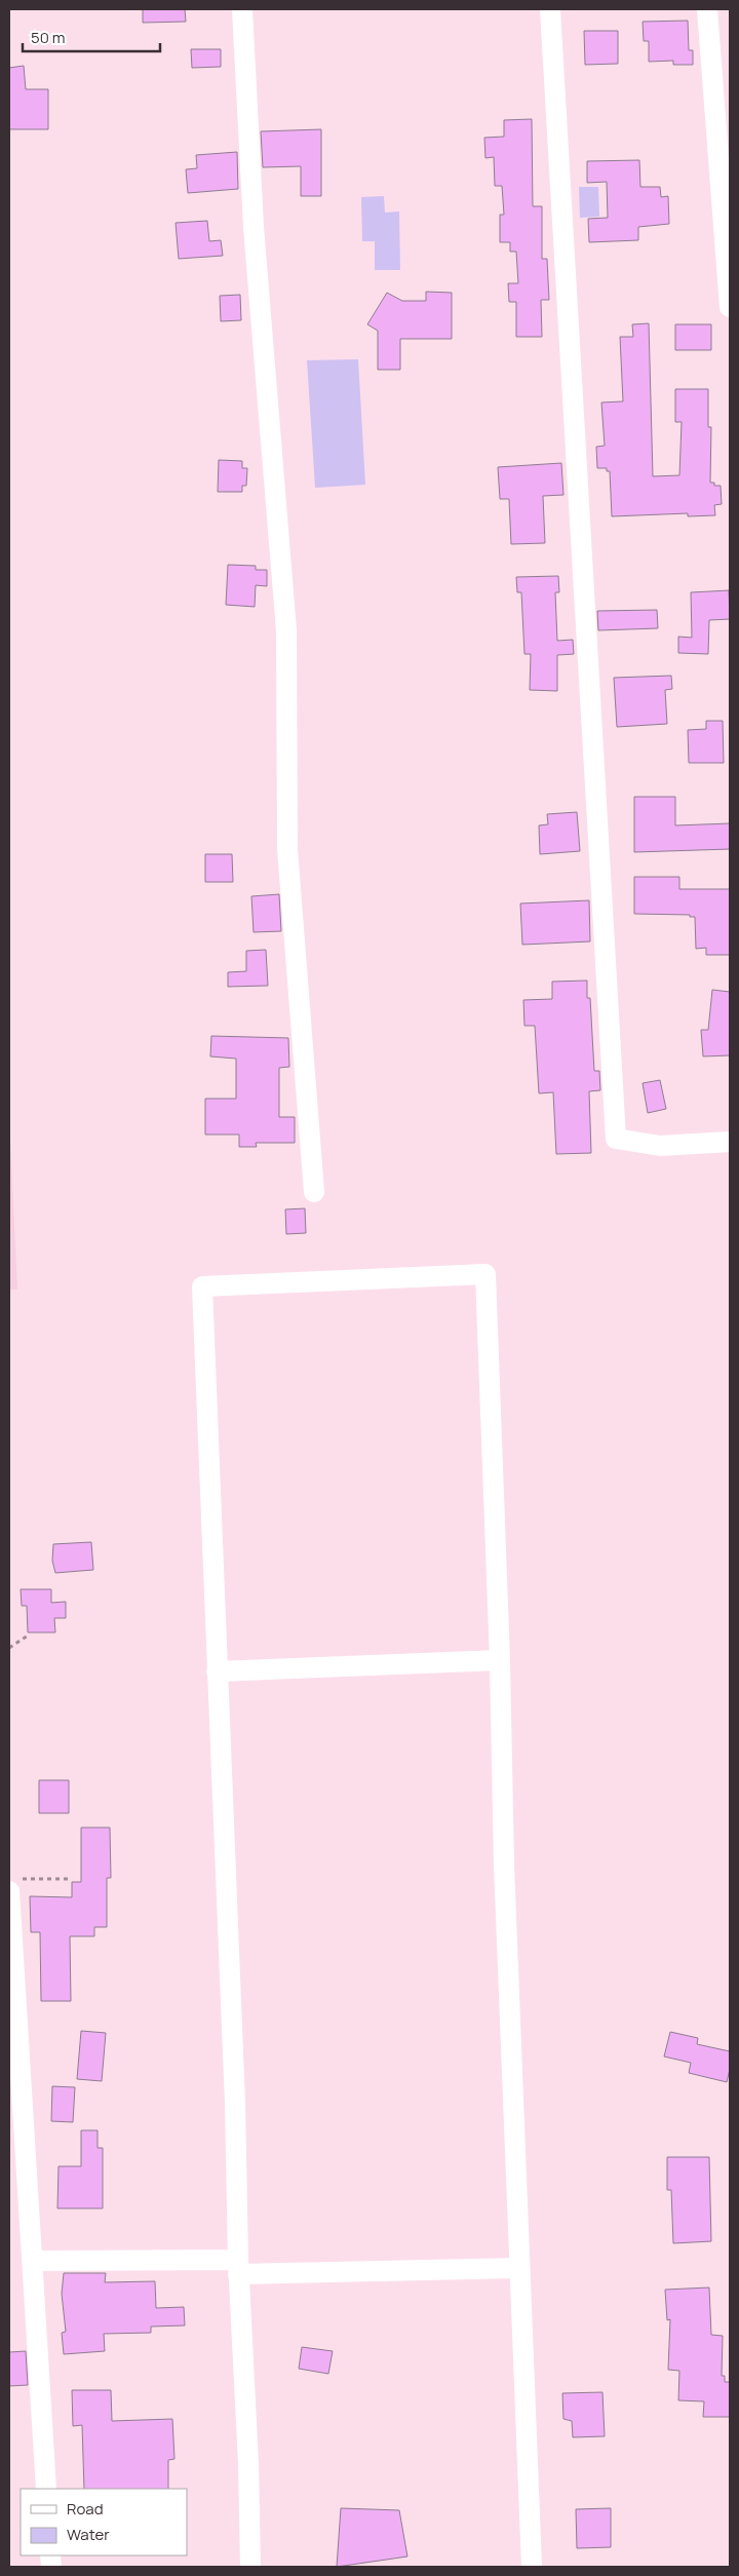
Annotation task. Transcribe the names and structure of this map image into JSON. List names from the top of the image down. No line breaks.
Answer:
{"legend":["Road","Water"],"scale_bar":"50 m"}
